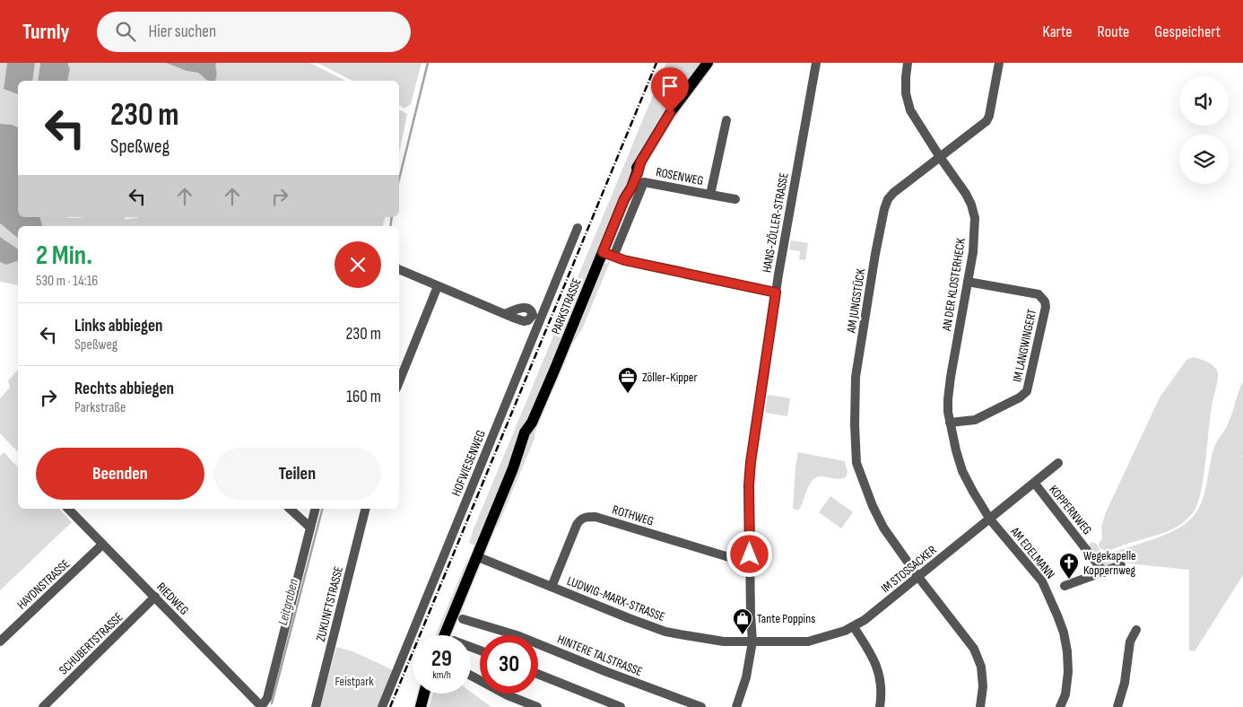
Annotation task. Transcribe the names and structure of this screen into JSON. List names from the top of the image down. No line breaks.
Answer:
{"streets":{"main road":["PARKSTRASSE"],"street":["ROSENWEG","HANS-ZÖLLER-STRASSE","AN DER KLOSTERHECK","AM JUNGSTÜCK","IM LANGWINGERT","HOFWIESENWEG","KOPPERNWEG","ROTHWEG","AM EDELMANN","IM STOSSACKER","HAYDNSTRASSE","RIEDWEG","LUDWIG-MARX-STRASSE","ZUKUNFTSTRASSE","SCHUBERTSTRASSE","HINTERE TALSTRASSE"]},"crossings":[["ROSENWEG","PARKSTRASSE"],["HANS-ZÖLLER-STRASSE","ROTHWEG"],["HANS-ZÖLLER-STRASSE","IM STOSSACKER"],["HANS-ZÖLLER-STRASSE","LUDWIG-MARX-STRASSE"],["AN DER KLOSTERHECK","AM JUNGSTÜCK"],["AN DER KLOSTERHECK","IM LANGWINGERT"],["AN DER KLOSTERHECK","AM EDELMANN"],["AN DER KLOSTERHECK","IM STOSSACKER"],["AM JUNGSTÜCK","IM STOSSACKER"],["PARKSTRASSE","LUDWIG-MARX-STRASSE"],["KOPPERNWEG","IM STOSSACKER"],["ROTHWEG","LUDWIG-MARX-STRASSE"],["AM EDELMANN","IM STOSSACKER"],["IM STOSSACKER","LUDWIG-MARX-STRASSE"],["HAYDNSTRASSE","RIEDWEG"],["RIEDWEG","SCHUBERTSTRASSE"]],"water":["Leitgraben"],"parks":["Feistpark"],"places":{"office":["Zöller-Kipper"],"church":["Wegekapelle Koppernweg"],"shop":["Tante Poppins"]},"page":{"header":"Turnly","search":"Hier suchen","nav":["Karte","Route","Gespeichert"],"turn":["230 m","Speßweg"],"heading":["2 Min.","530 m · 14:16"],"list":[{"name":"Links abbiegen","note":"Speßweg","value":"230 m"},{"name":"Rechts abbiegen","note":"Parkstraße","value":"160 m"}],"buttons":["Beenden","Teilen"],"speed":"29 km/h","limit":"30"}}
